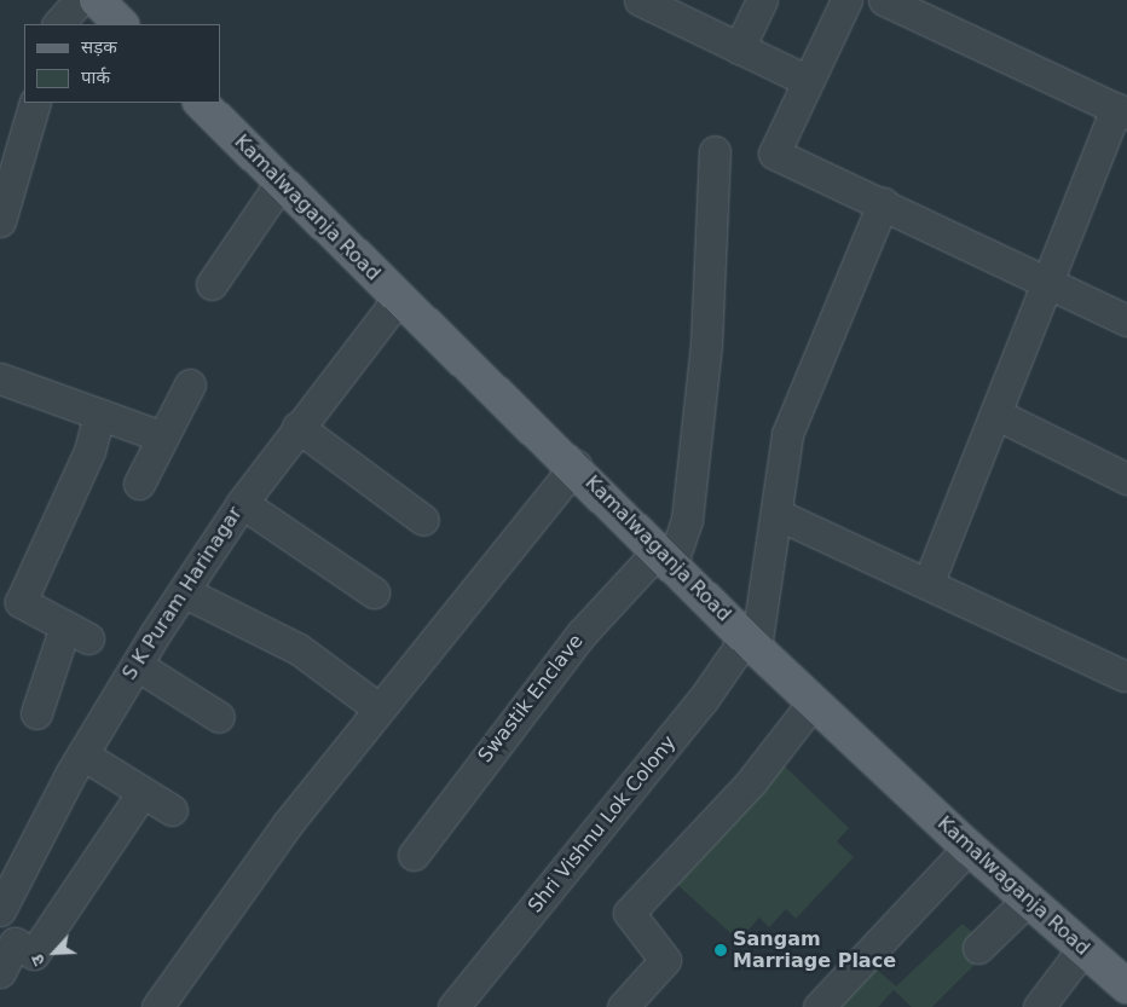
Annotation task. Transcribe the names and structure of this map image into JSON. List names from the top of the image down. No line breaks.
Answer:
{"streets":{"main road":["Kamalwaganja Road"],"street":["S K Puram Harinagar","Swastik Enclave","Shri Vishnu Lok Colony"]},"crossings":[["Kamalwaganja Road","S K Puram Harinagar"],["Kamalwaganja Road","Swastik Enclave"],["Kamalwaganja Road","Shri Vishnu Lok Colony"]],"places":["Sangam Marriage Place"],"legend":["सड़क","पार्क"],"north":"bottom left"}
